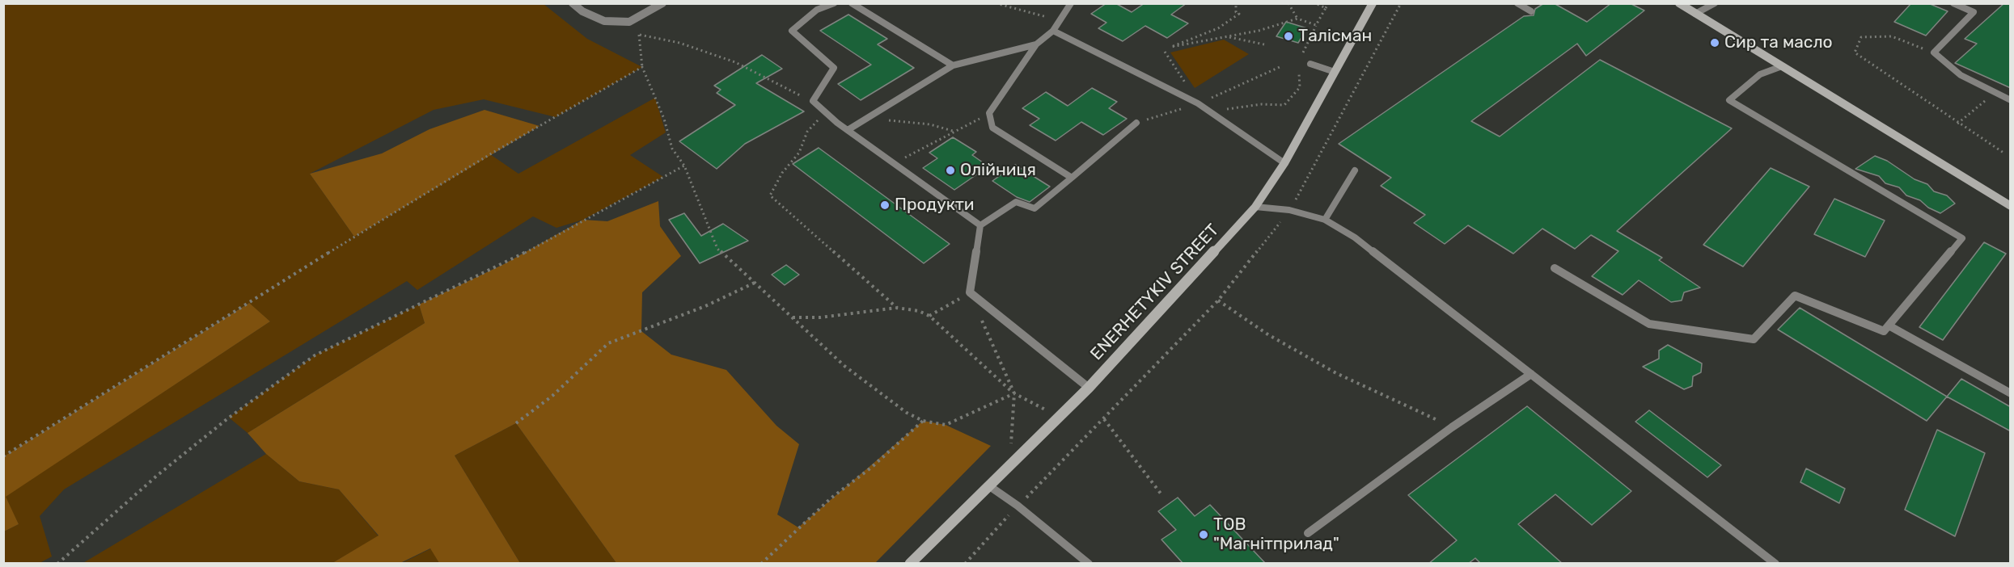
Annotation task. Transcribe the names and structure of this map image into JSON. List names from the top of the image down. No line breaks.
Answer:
{"streets":{"main road":["ENERHETYKIV STREET"]},"places":["Талісман","Сир та масло","Олійниця","Продукти","ТОВ \"Магнітприлад\""]}
